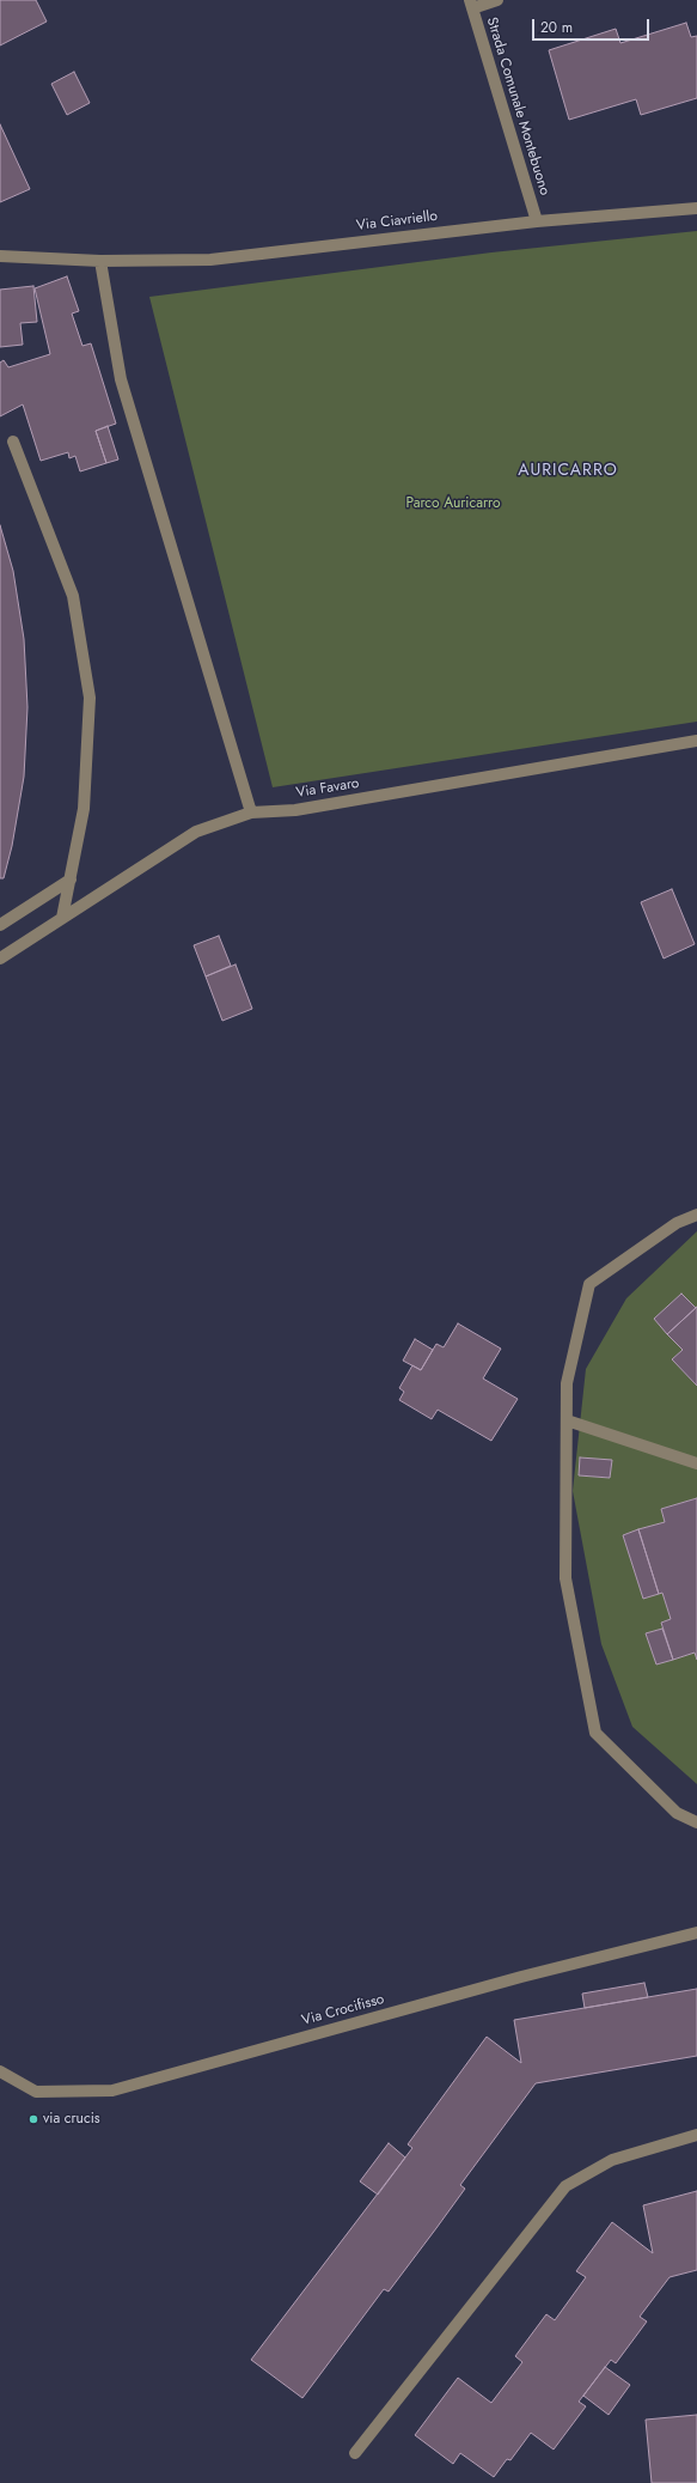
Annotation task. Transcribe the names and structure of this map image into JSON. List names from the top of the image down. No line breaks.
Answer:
{"streets":{"street":["Strada Comunale Montebuono","Via Ciavriello","Via Favaro","Via Crocifisso"]},"crossings":[["Strada Comunale Montebuono","Via Ciavriello"]],"districts":["AURICARRO"],"parks":["Parco Auricarro"],"places":["via crucis"],"scale_bar":"20 m"}
